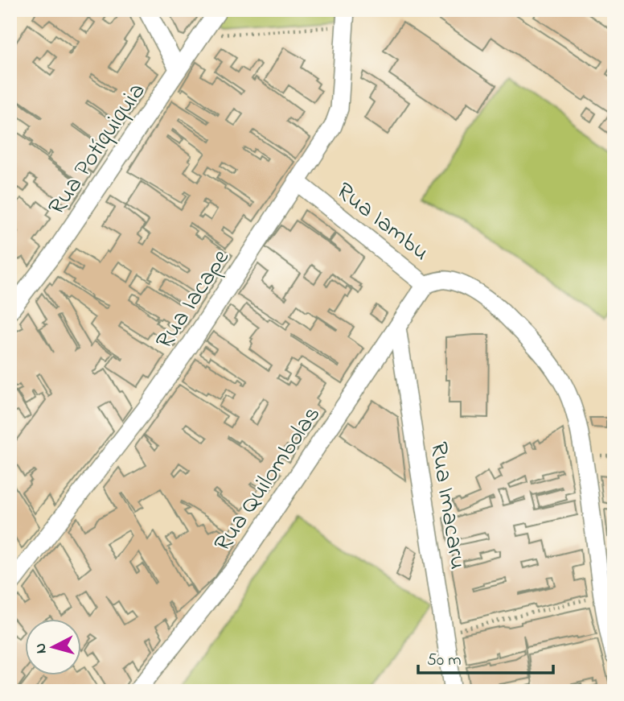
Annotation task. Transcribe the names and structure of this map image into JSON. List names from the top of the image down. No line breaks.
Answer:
{"streets":{"street":["Rua Potíquiquia","Rua Iambu","Rua Iacape","Rua Quilombolas","Rua Imacaru"]},"crossings":[["Rua Iambu","Rua Iacape"],["Rua Iambu","Rua Quilombolas"],["Rua Quilombolas","Rua Imacaru"]],"scale_bar":"50 m","north":"left"}
